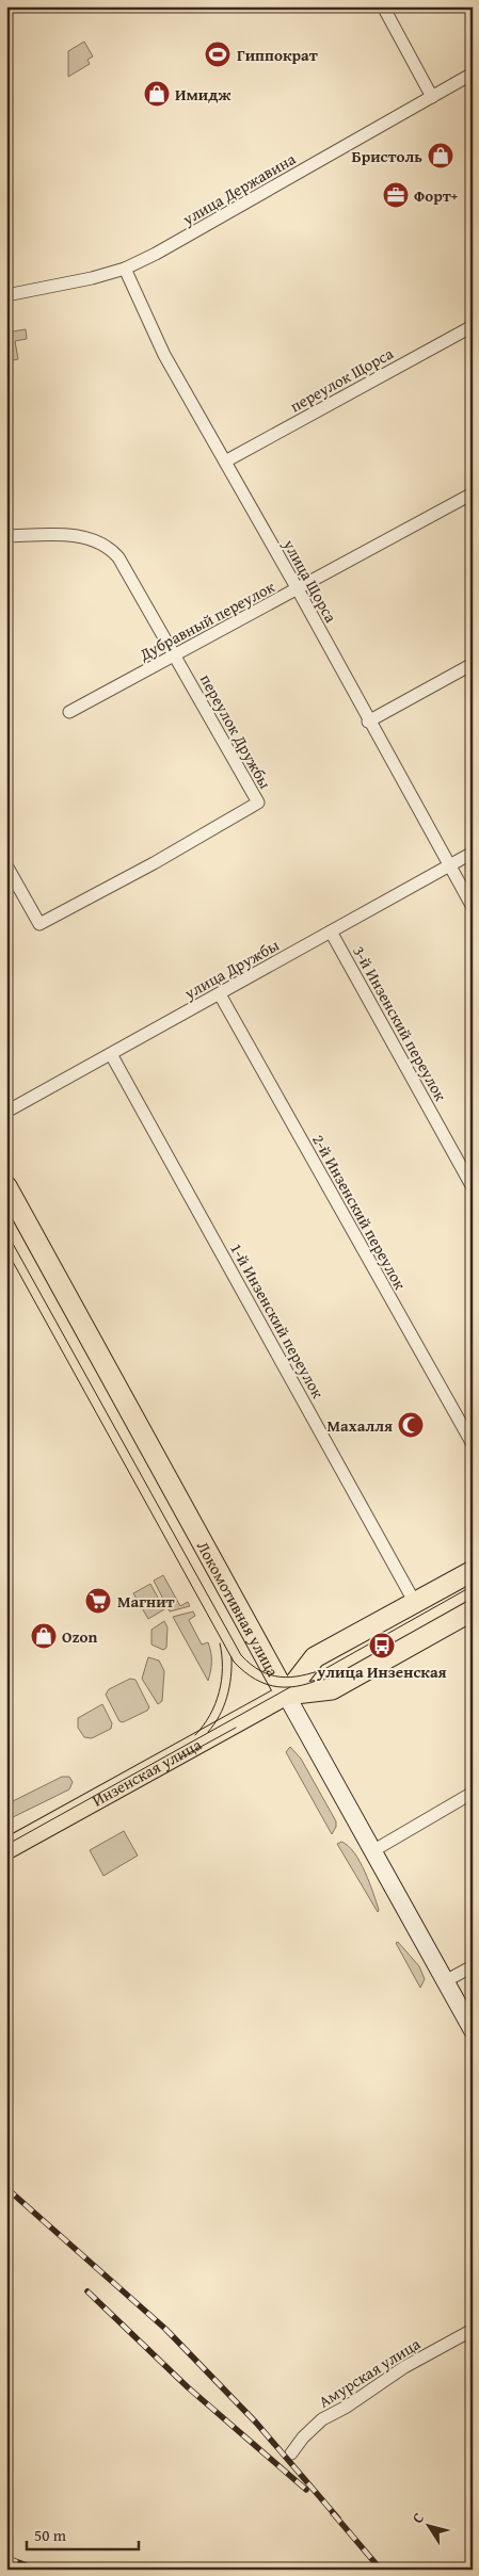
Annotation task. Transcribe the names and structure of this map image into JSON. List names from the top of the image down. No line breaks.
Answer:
{"streets":{"main road":["Локомотивная улица","Инзенская улица"],"street":["улица Державина","переулок Щорса","улица Щорса","Дубравный переулок","переулок Дружбы","улица Дружбы","3-й Инзенский переулок","2-й Инзенский переулок","1-й Инзенский переулок","Амурская улица"]},"crossings":[["улица Державина","улица Щорса"],["переулок Щорса","улица Щорса"],["улица Щорса","Дубравный переулок"],["улица Щорса","улица Дружбы"],["Дубравный переулок","переулок Дружбы"],["улица Дружбы","3-й Инзенский переулок"],["улица Дружбы","2-й Инзенский переулок"],["улица Дружбы","1-й Инзенский переулок"],["1-й Инзенский переулок","Инзенская улица"],["Локомотивная улица","Инзенская улица"]],"places":{"sports":["Гиппократ"],"shop":["Имидж","Бристоль","Ozon"],"office":["Форт+"],"mosque":["Махалля"],"supermarket":["Магнит"],"bus stop":["улица Инзенская"]},"scale_bar":"50 m","north":"top left"}
